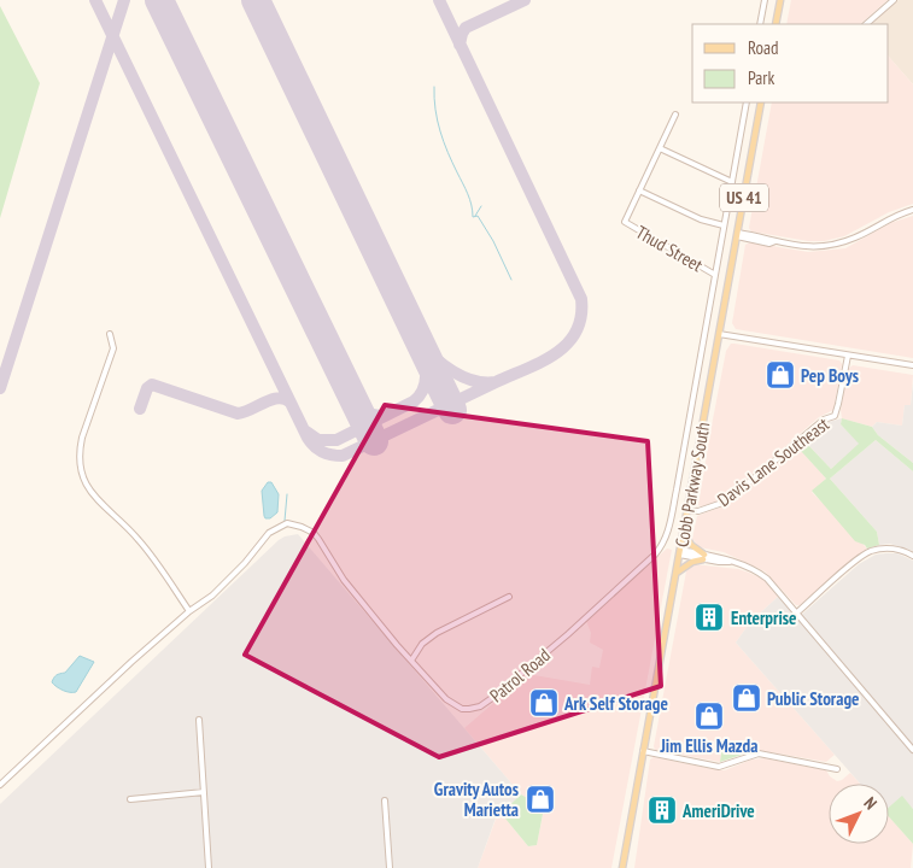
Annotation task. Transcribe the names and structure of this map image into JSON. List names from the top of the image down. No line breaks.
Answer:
{"streets":{"main road":["US 41","Cobb Parkway South"],"street":["Thud Street","Davis Lane Southeast","Patrol Road"]},"crossings":[["Thud Street","Patrol Road"],["Davis Lane Southeast","Cobb Parkway South"]],"places":{"shop":["Pep Boys","Public Storage","Ark Self Storage","Jim Ellis Mazda","Gravity Autos Marietta"],"building":["Enterprise","AmeriDrive"]},"legend":["Road","Park"],"north":"top right"}
